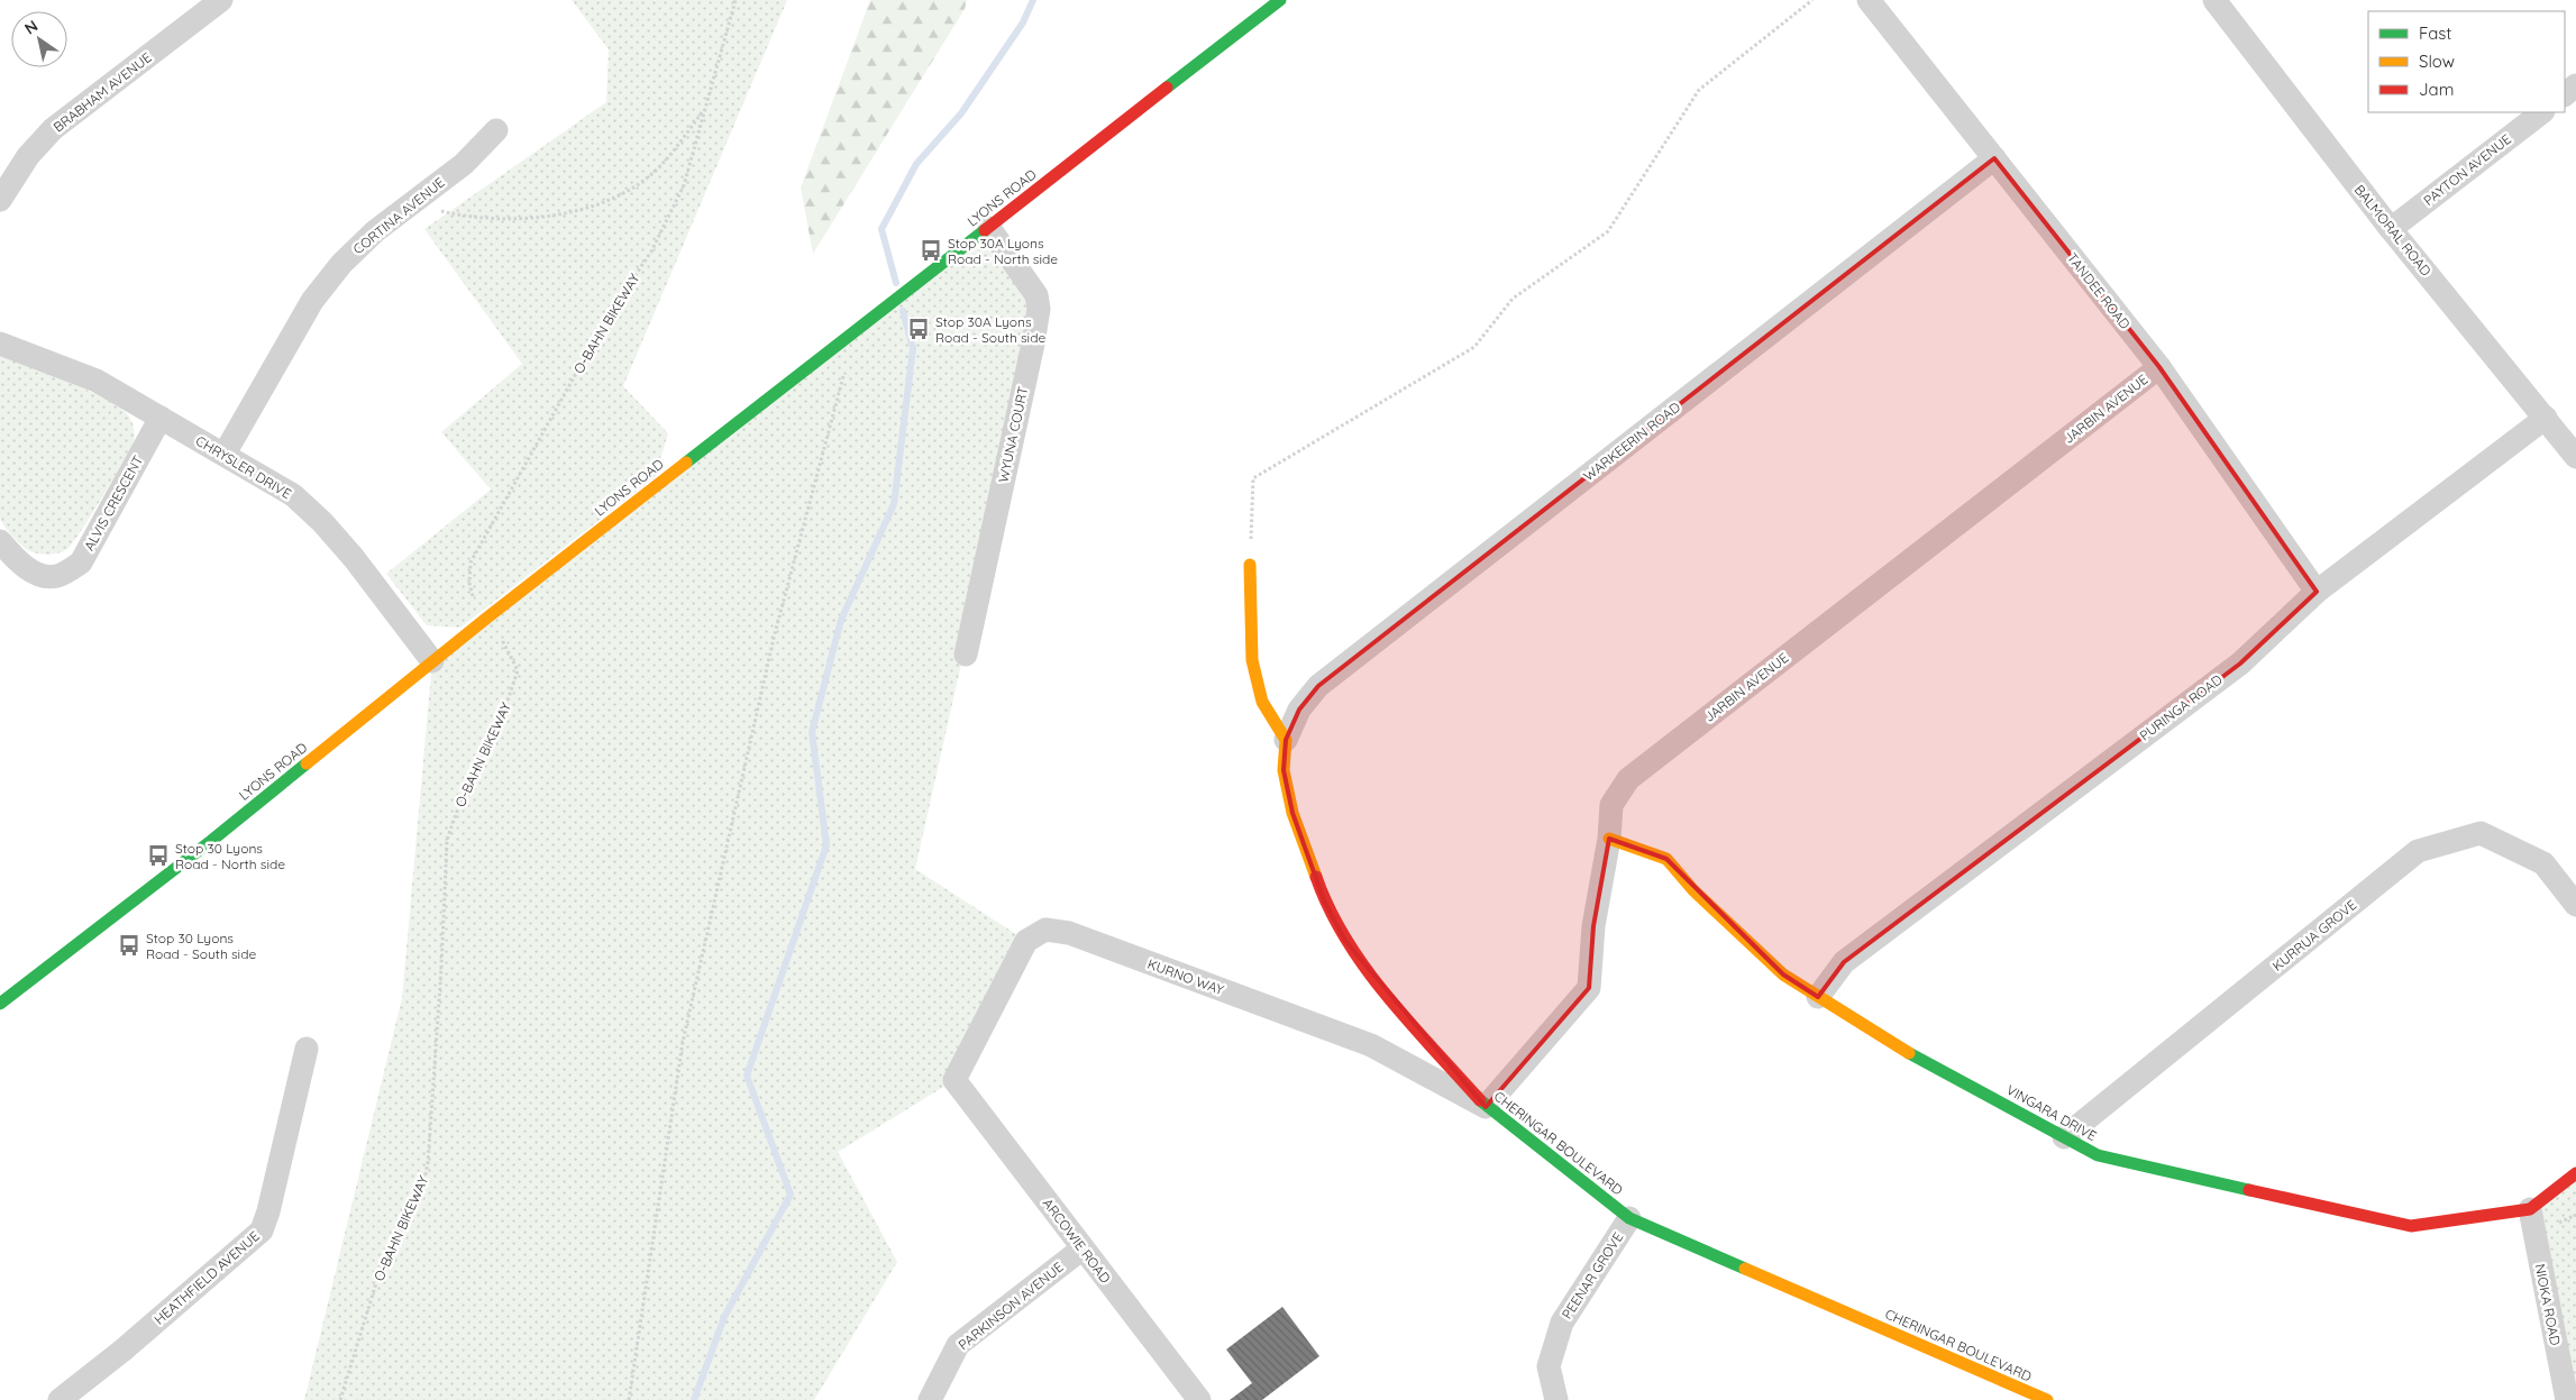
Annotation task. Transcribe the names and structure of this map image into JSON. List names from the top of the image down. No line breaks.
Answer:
{"streets":{"street":["BRABHAM AVENUE","PAYTON AVENUE","LYONS ROAD","CORTINA AVENUE","BALMORAL ROAD","TANDEE ROAD","JARBIN AVENUE","WYUNA COURT","WARKEERIN ROAD","CHRYSLER DRIVE","ALVIS CRESCENT","PURINGA ROAD","KURRUA GROVE","KURNO WAY","VINGARA DRIVE","CHERINGAR BOULEVARD","ARCOWIE ROAD","PEENAR GROVE","HEATHFIELD AVENUE","NIOKA ROAD","PARKINSON AVENUE"],"path":["O-BAHN BIKEWAY"]},"crossings":[["PAYTON AVENUE","BALMORAL ROAD"],["LYONS ROAD","O-BAHN BIKEWAY"],["LYONS ROAD","WYUNA COURT"],["LYONS ROAD","CHRYSLER DRIVE"],["CORTINA AVENUE","CHRYSLER DRIVE"],["BALMORAL ROAD","PURINGA ROAD"],["TANDEE ROAD","JARBIN AVENUE"],["TANDEE ROAD","WARKEERIN ROAD"],["TANDEE ROAD","PURINGA ROAD"],["JARBIN AVENUE","KURNO WAY"],["JARBIN AVENUE","VINGARA DRIVE"],["JARBIN AVENUE","CHERINGAR BOULEVARD"],["WARKEERIN ROAD","CHERINGAR BOULEVARD"],["CHRYSLER DRIVE","ALVIS CRESCENT"],["PURINGA ROAD","VINGARA DRIVE"],["KURRUA GROVE","VINGARA DRIVE"],["KURNO WAY","CHERINGAR BOULEVARD"],["KURNO WAY","ARCOWIE ROAD"],["VINGARA DRIVE","NIOKA ROAD"],["CHERINGAR BOULEVARD","PEENAR GROVE"],["ARCOWIE ROAD","PARKINSON AVENUE"]],"places":{"bus stop":["Stop 30A Lyons Road - North side","Stop 30A Lyons Road - South side","Stop 30 Lyons Road - North side","Stop 30 Lyons Road - South side"]},"legend":["Fast","Slow","Jam"],"north":"top left"}
